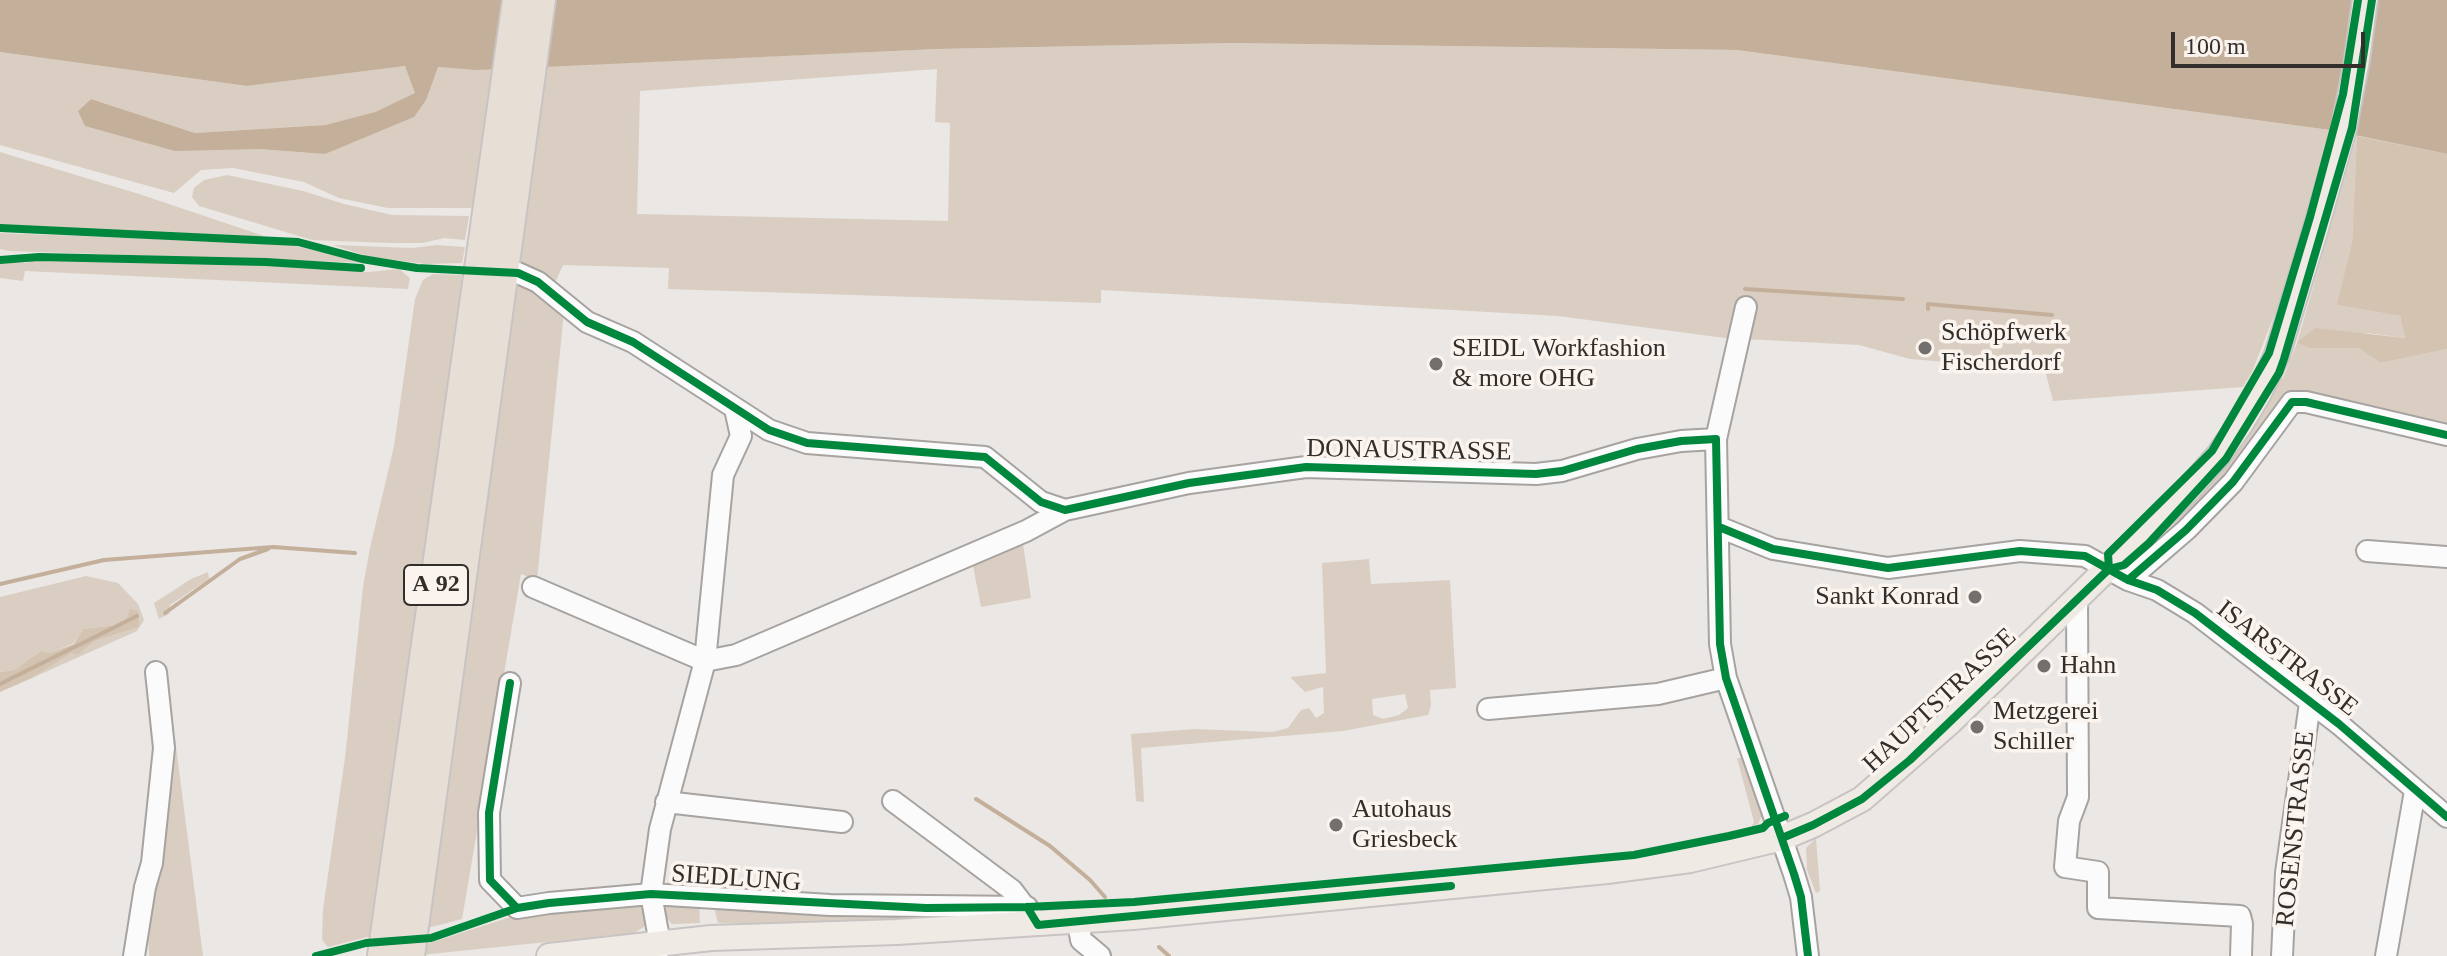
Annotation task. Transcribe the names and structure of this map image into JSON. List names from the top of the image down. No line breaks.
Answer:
{"streets":{"highway":["A 92"],"main road":["HAUPTSTRASSE"],"street":["DONAUSTRASSE","ISARSTRASSE","ROSENSTRASSE","SIEDLUNG"]},"crossings":[["DONAUSTRASSE","SIEDLUNG"],["ISARSTRASSE","HAUPTSTRASSE"],["ISARSTRASSE","ROSENSTRASSE"],["HAUPTSTRASSE","SIEDLUNG"]],"places":["Schöpfwerk Fischerdorf","SEIDL Workfashion & more OHG","Sankt Konrad","Hahn","Metzgerei Schiller","Autohaus Griesbeck"],"scale_bar":"100 m"}
